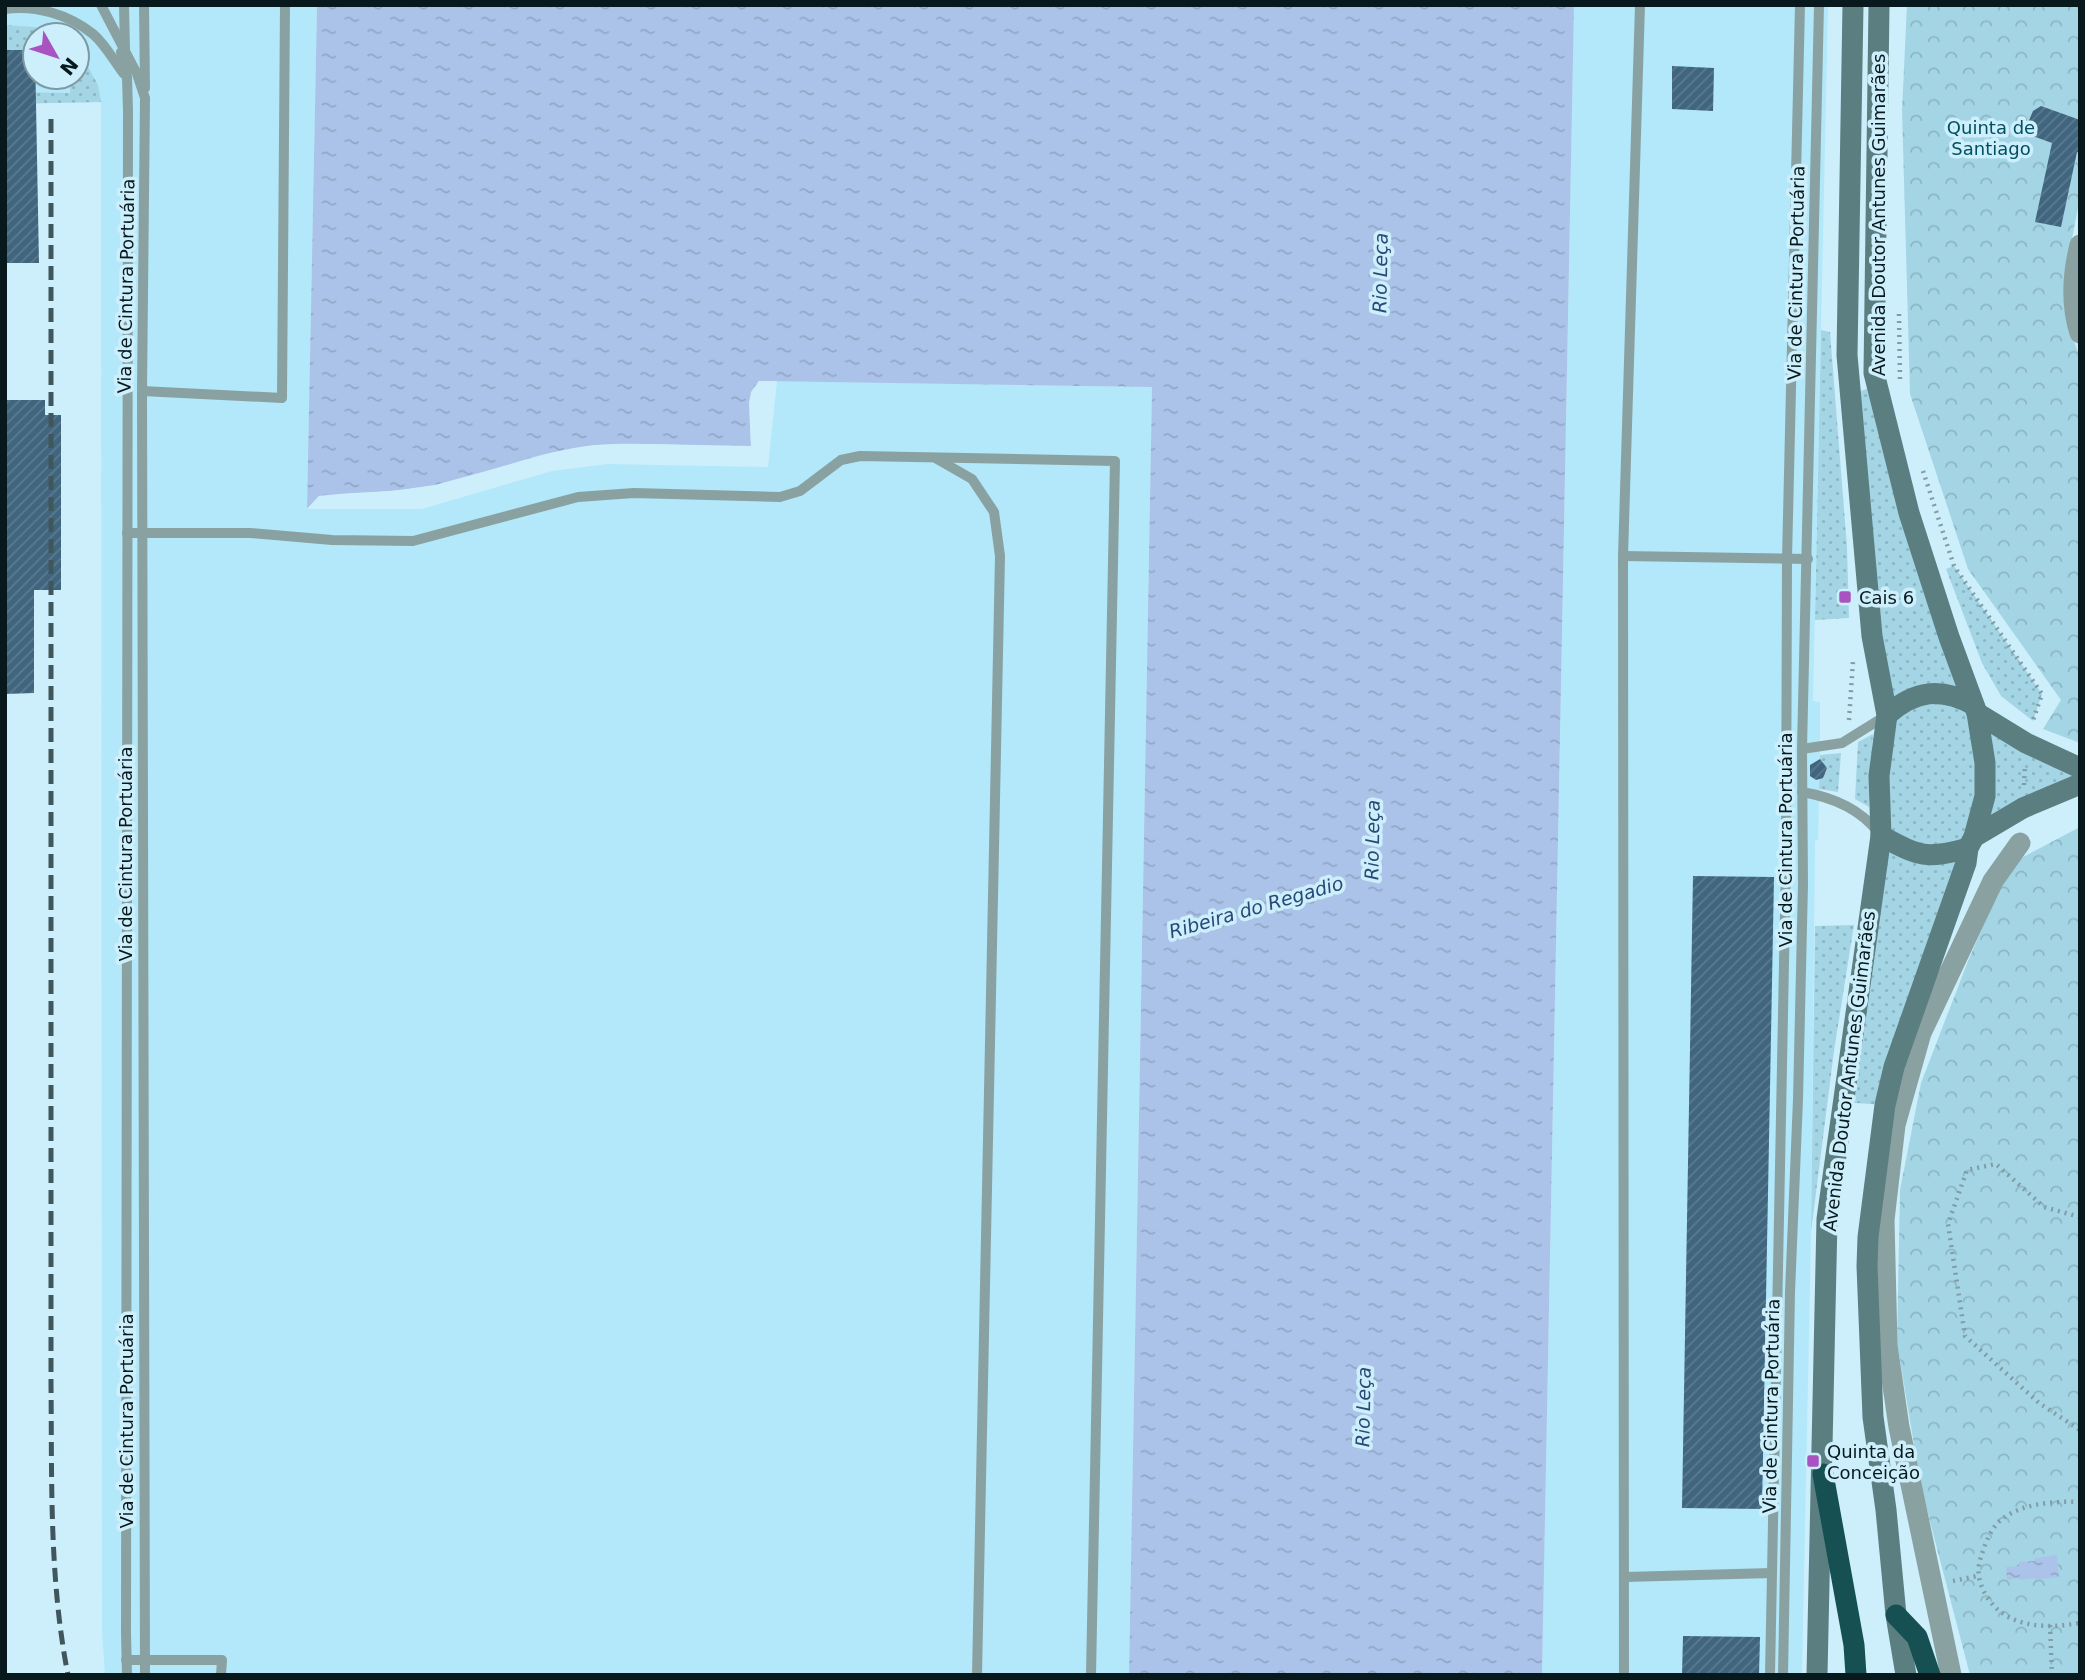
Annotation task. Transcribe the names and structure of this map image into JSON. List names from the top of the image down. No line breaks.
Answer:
{"streets":{"main road":["Avenida Doutor Antunes Guimarães"],"lane":["Via de Cintura Portuária"]},"water":["Rio Leça","Ribeira do Regadio"],"parks":["Quinta de Santiago"],"places":{"transit":["Cais 6","Quinta da Conceição"]},"north":"bottom right"}
